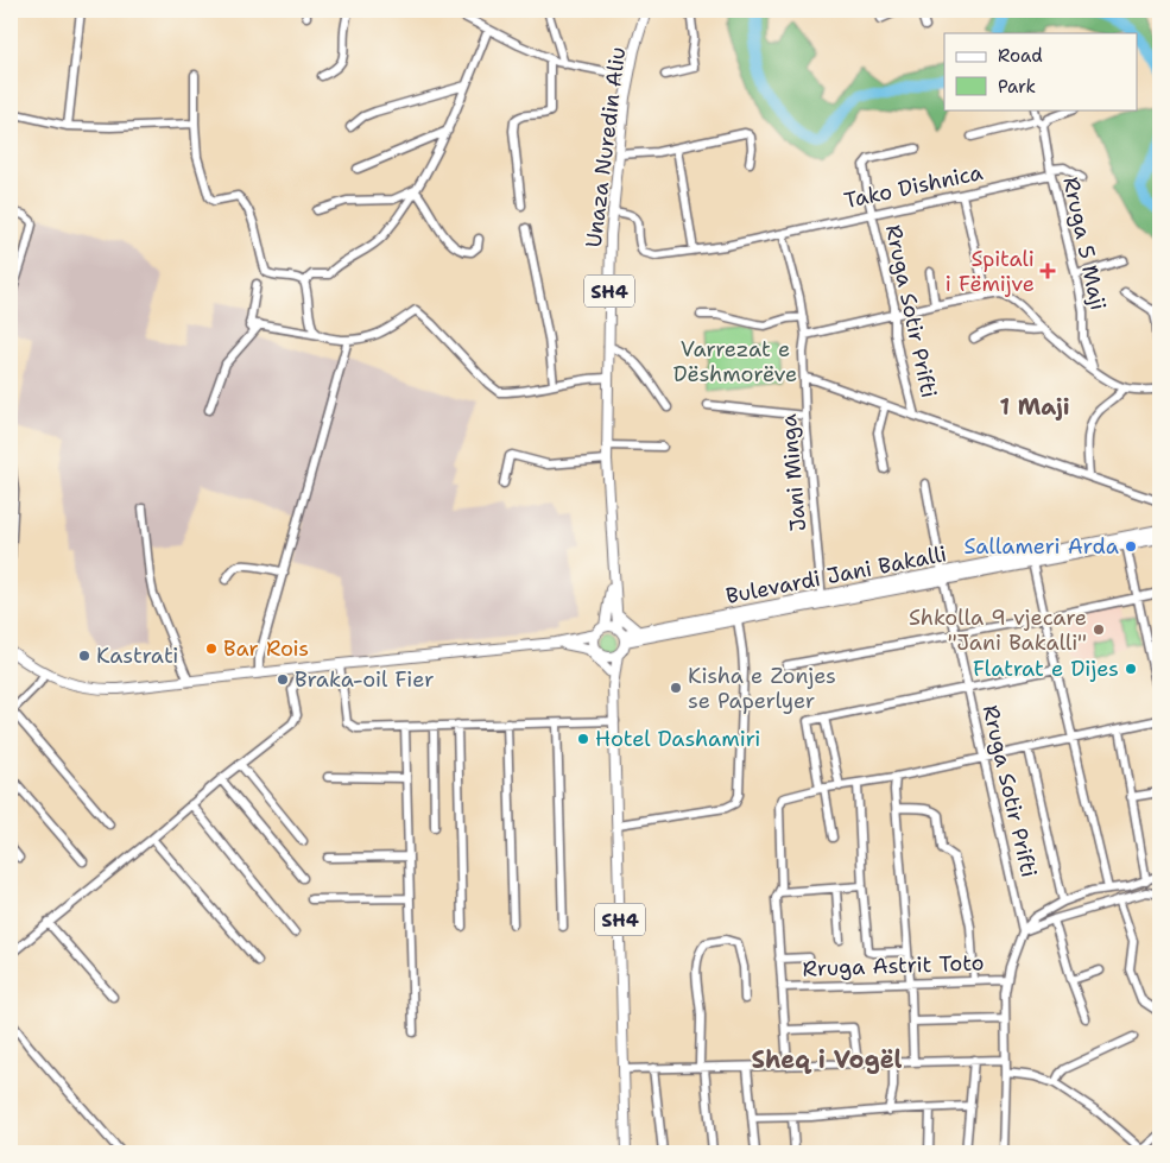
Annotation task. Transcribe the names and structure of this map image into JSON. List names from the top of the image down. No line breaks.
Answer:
{"streets":{"main road":["Unaza Nuredin Aliu","SH4","Bulevardi Jani Bakalli"],"street":["Tako Dishnica","Rruga 5 Maji","Rruga Sotir Prifti","Jani Minga","Rruga Astrit Toto"]},"crossings":[["Unaza Nuredin Aliu","Tako Dishnica"],["Unaza Nuredin Aliu","SH4"],["Unaza Nuredin Aliu","Bulevardi Jani Bakalli"],["Tako Dishnica","Rruga 5 Maji"],["Tako Dishnica","Rruga Sotir Prifti"],["Tako Dishnica","Jani Minga"],["SH4","Bulevardi Jani Bakalli"],["Rruga Sotir Prifti","Bulevardi Jani Bakalli"],["Jani Minga","Bulevardi Jani Bakalli"]],"districts":["1 Maji","Sheq i Vogël"],"parks":["Varrezat e Dëshmorëve"],"places":{"health":["Spitali i Fëmijve"],"other":["Sallameri Arda","Shkolla 9 vjecare \"Jani Bakalli\"","Bar Rois","Kastrati","Flatrat e Dijes","Braka-oil Fier","Kisha e Zonjes se Paperlyer","Hotel Dashamiri"]},"legend":["Road","Park"]}
